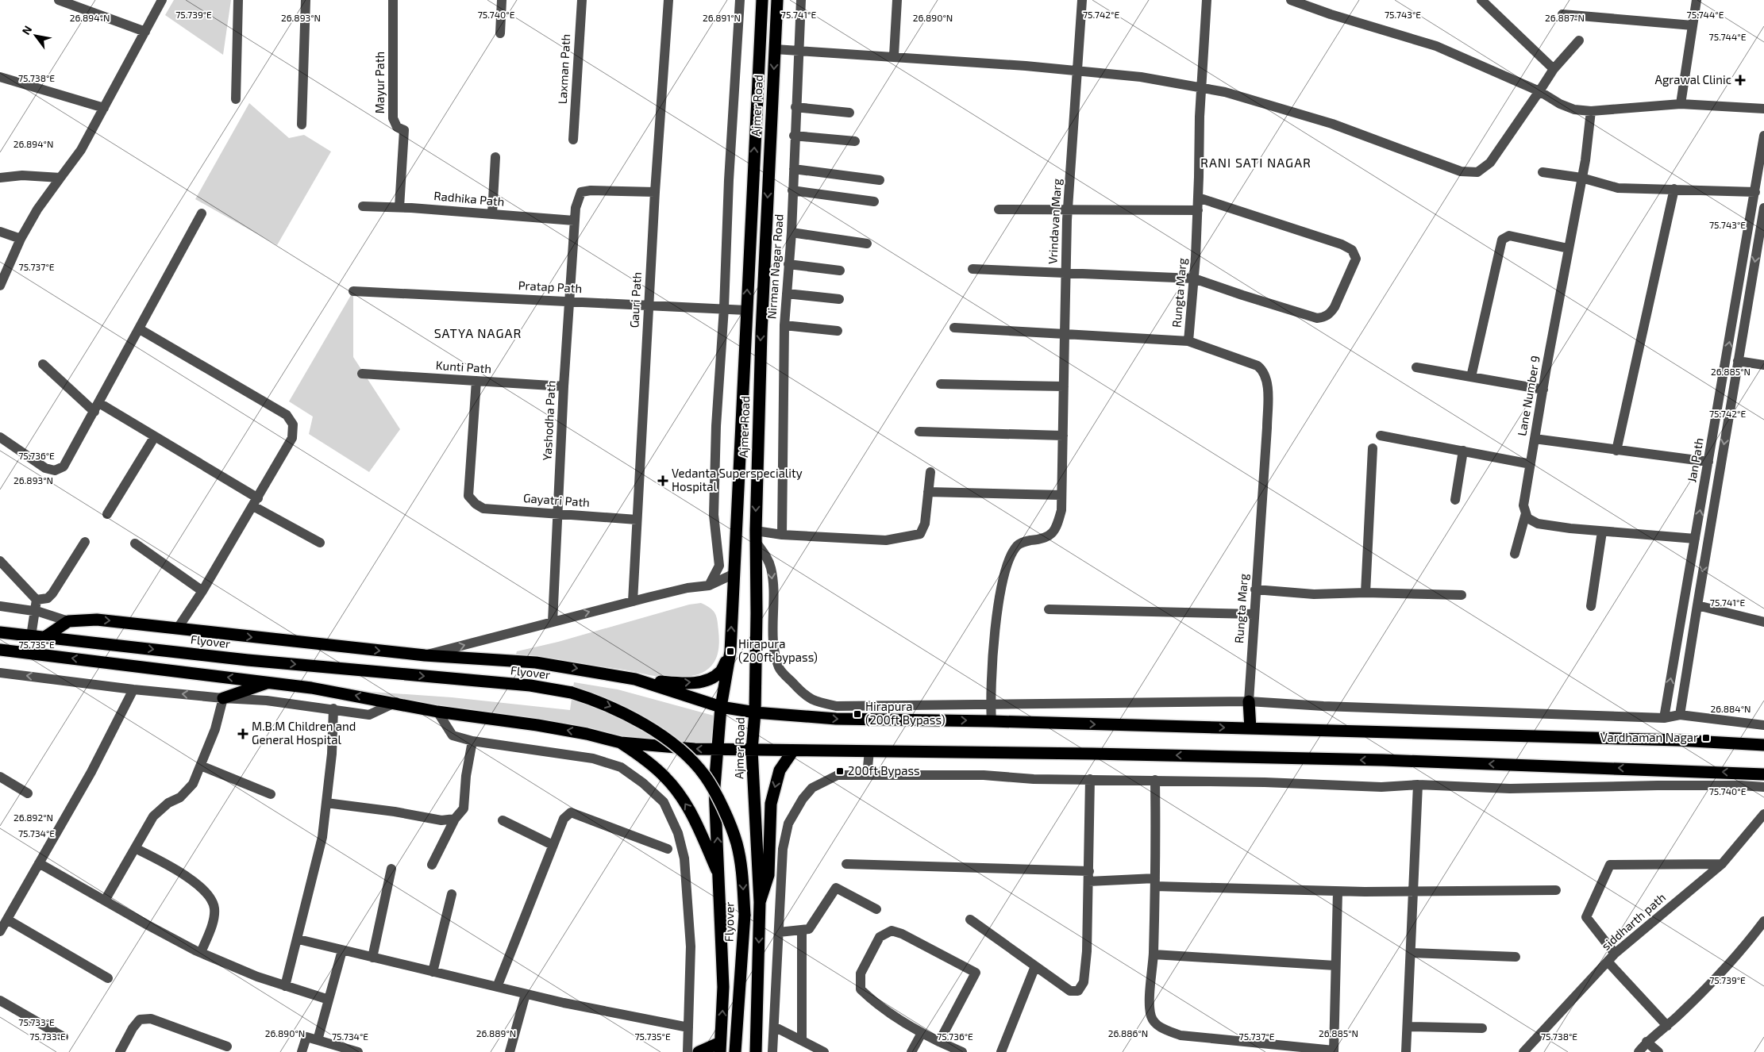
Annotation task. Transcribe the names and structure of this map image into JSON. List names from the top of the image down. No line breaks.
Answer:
{"streets":{"highway":["Ajmer Road","Flyover"],"street":["Laxman Path","Mayur Path","Radhika Path","Vrindavan Marg","Nirman Nagar Road","Pratap Path","Rungta Marg","Gauri Path","Kunti Path","Lane Number 9","Yashodha Path","Jan Path","Gayatri Path","siddharth path"]},"crossings":[["Mayur Path","Radhika Path"],["Ajmer Road","Pratap Path"],["Radhika Path","Yashodha Path"],["Pratap Path","Gauri Path"],["Pratap Path","Yashodha Path"],["Gauri Path","Yashodha Path"],["Gauri Path","Gayatri Path"],["Kunti Path","Yashodha Path"],["Kunti Path","Gayatri Path"],["Yashodha Path","Gayatri Path"]],"districts":["RANI SATI NAGAR","SATYA NAGAR"],"places":{"health":["Agrawal Clinic","Vedanta Superspeciality Hospital","M.B.M Children and General Hospital"],"transit":["Hirapura (200ft bypass)","Hirapura (200ft Bypass)","Vardhaman Nagar","200ft Bypass"]},"north":"top left","coordinates":["75.744°E","75.739°E","75.742°E","75.743°E","75.741°E","75.740°E","26.894°N","26.893°N","26.891°N","26.890°N","26.887°N","75.738°E","75.737°E","26.885°N","75.736°E","75.735°E","26.884°N","26.892°N","75.734°E","75.733°E","26.889°N","26.886°N"]}
